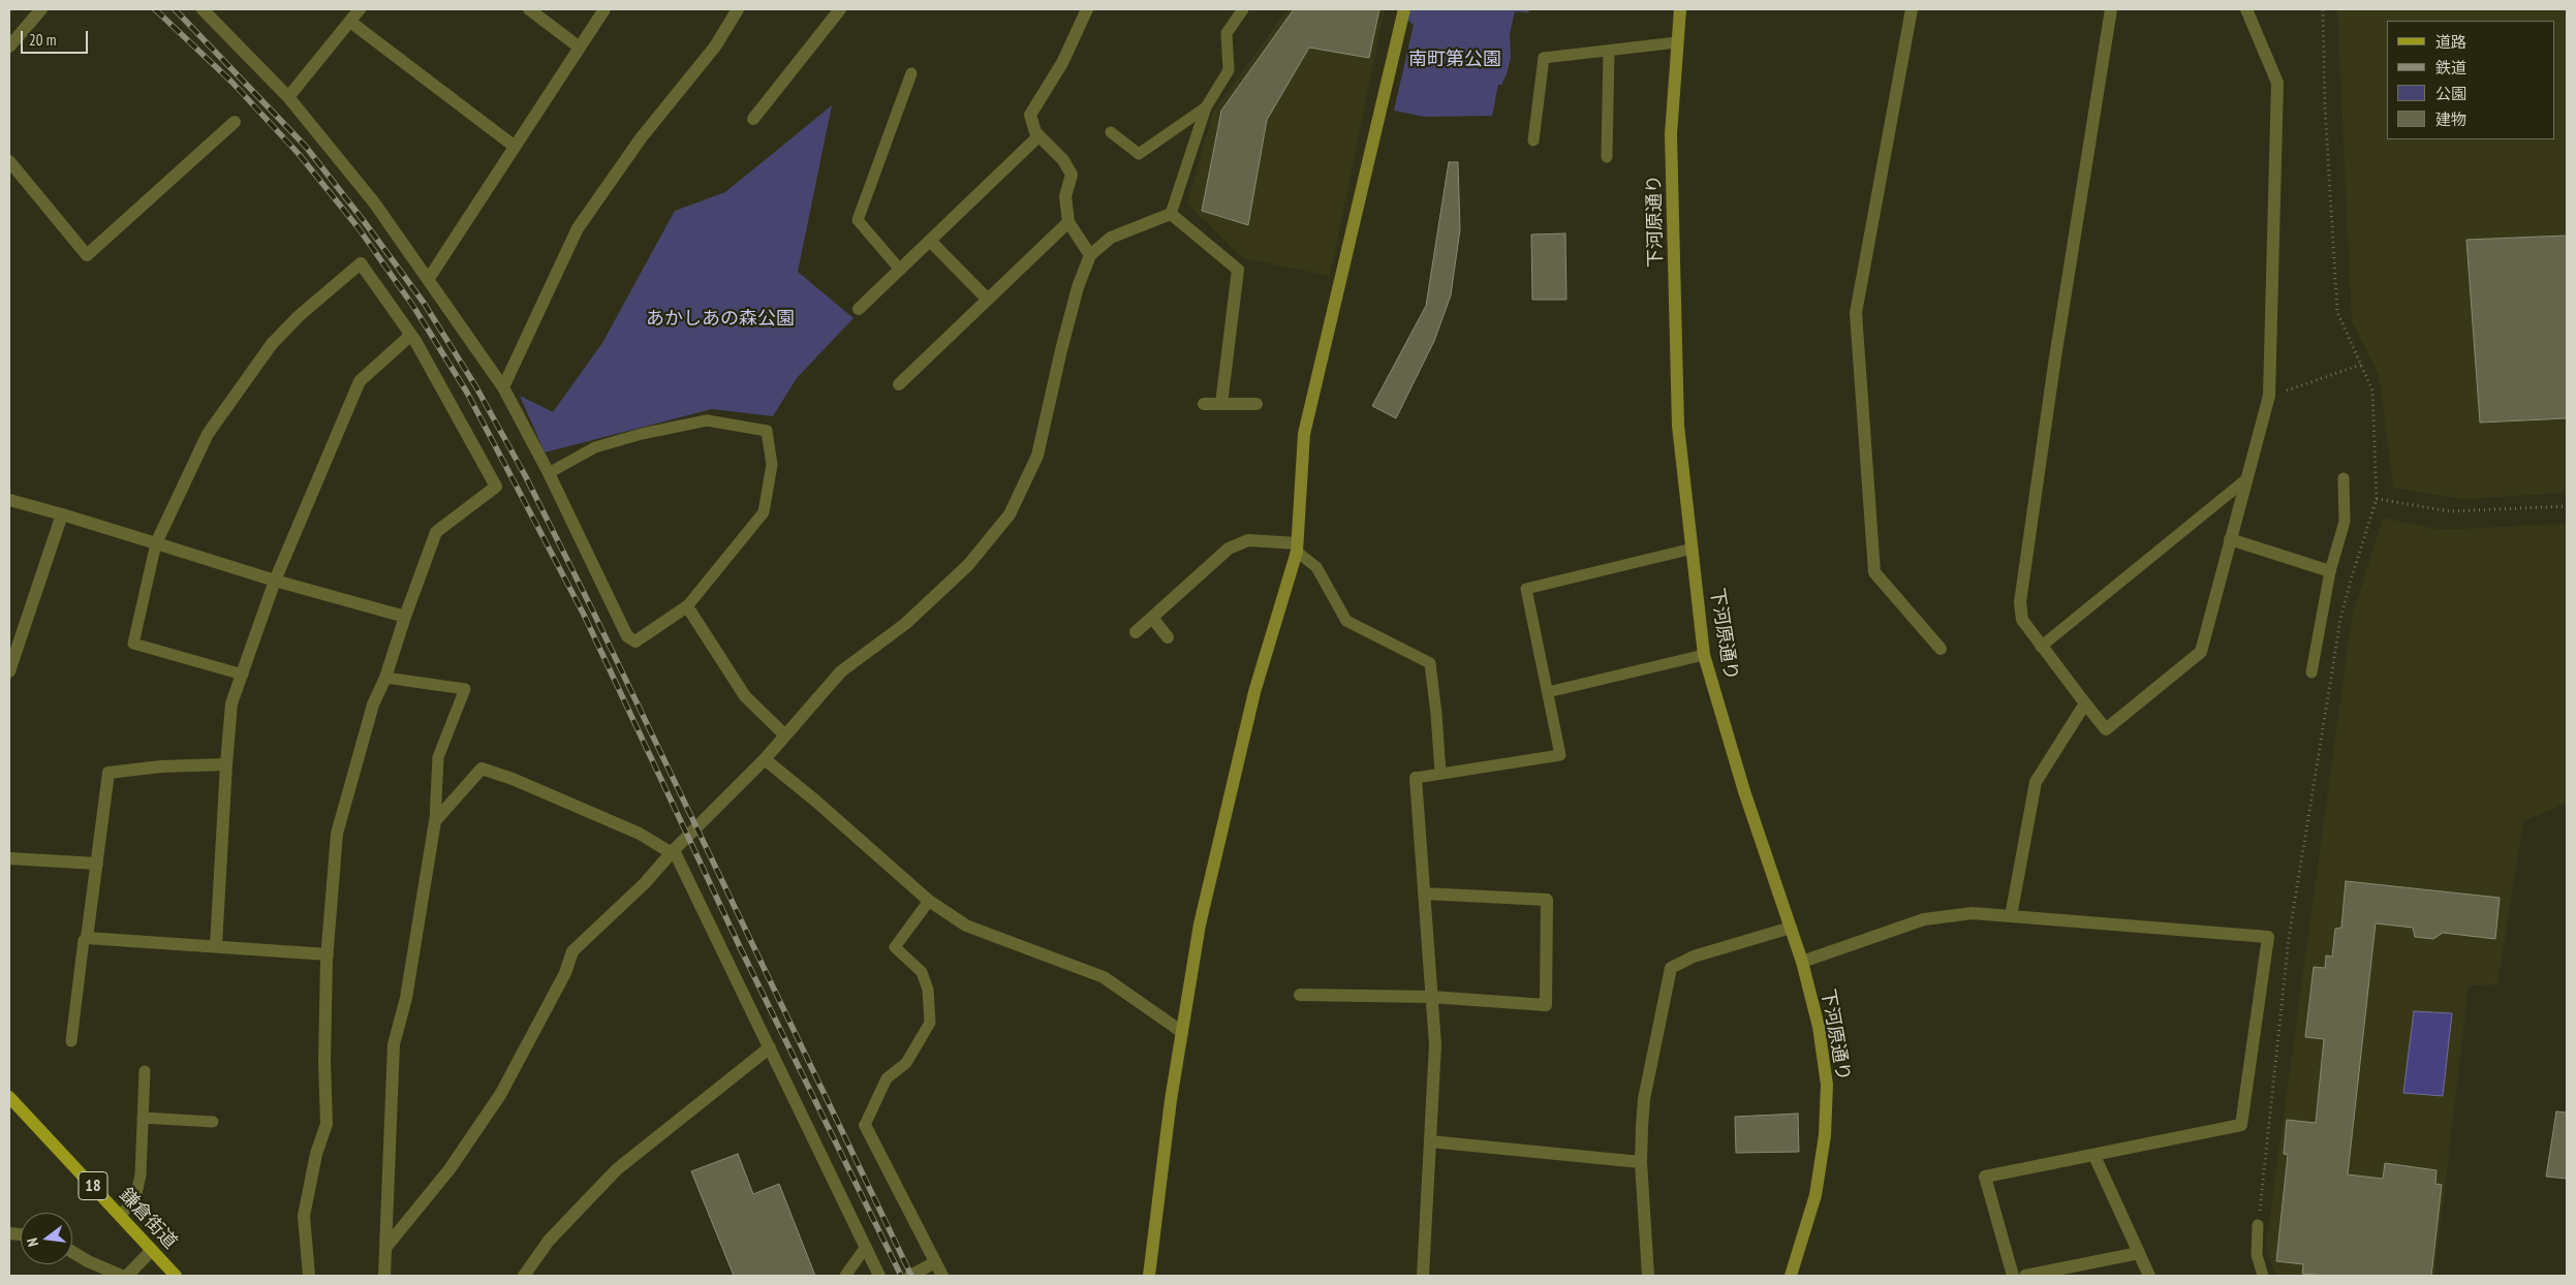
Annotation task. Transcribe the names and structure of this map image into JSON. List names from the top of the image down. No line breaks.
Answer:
{"streets":{"main road":["18","鎌倉街道"],"street":["下河原通り"]},"parks":["南町第公園","あかしあの森公園"],"legend":["道路","鉄道","公園","建物"],"scale_bar":"20 m","north":"left"}
